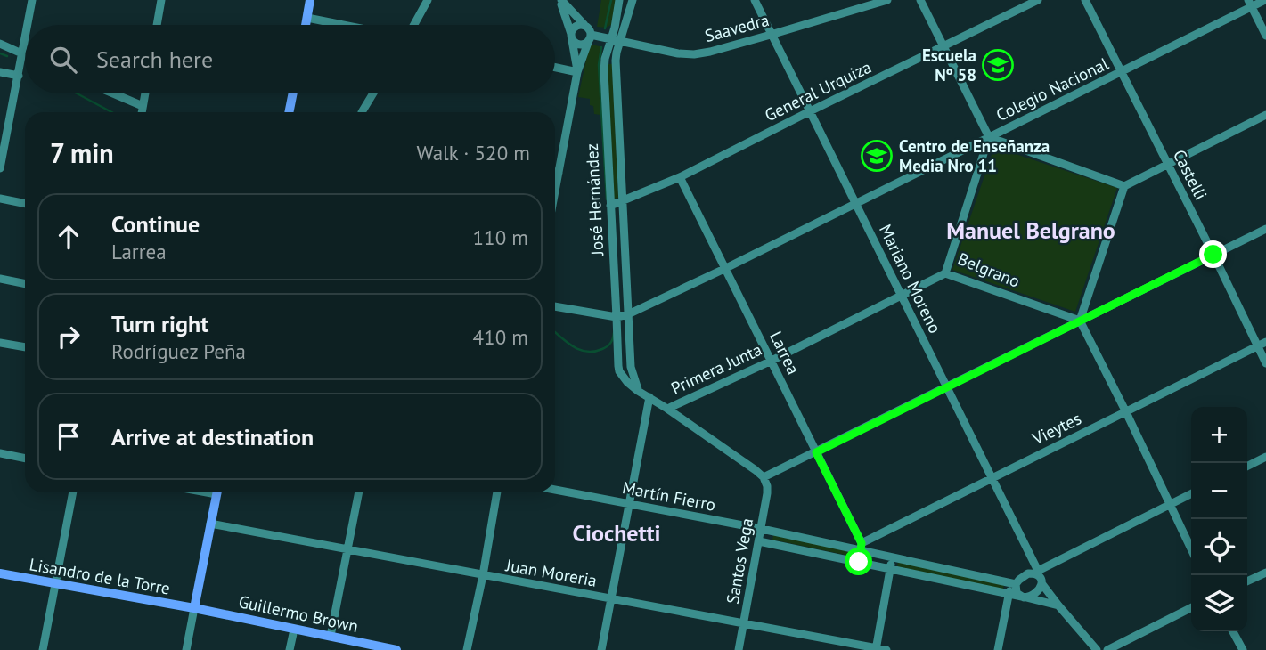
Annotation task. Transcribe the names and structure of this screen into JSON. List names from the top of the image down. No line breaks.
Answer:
{"streets":{"main road":["Lisandro de la Torre","Guillermo Brown"],"street":["Saavedra","Colegio Nacional","General Urquiza","Castelli","José Hernández","Belgrano","Mariano Moreno","Larrea","Primera Junta","Vieytes","Martín Fierro","Santos Vega","Juan Moreria"]},"crossings":[["Saavedra","José Hernández"],["Saavedra","Mariano Moreno"],["Colegio Nacional","Castelli"],["Colegio Nacional","José Hernández"],["Colegio Nacional","Belgrano"],["Colegio Nacional","Mariano Moreno"],["Colegio Nacional","Larrea"],["General Urquiza","José Hernández"],["General Urquiza","Mariano Moreno"],["General Urquiza","Larrea"],["Castelli","Vieytes"],["José Hernández","Primera Junta"],["José Hernández","Santos Vega"],["Belgrano","Primera Junta"],["Mariano Moreno","Primera Junta"],["Mariano Moreno","Vieytes"],["Mariano Moreno","Martín Fierro"],["Larrea","Primera Junta"],["Larrea","Vieytes"],["Larrea","Martín Fierro"],["Vieytes","Martín Fierro"],["Martín Fierro","Santos Vega"],["Santos Vega","Juan Moreria"],["Lisandro de la Torre","Guillermo Brown"]],"districts":["Manuel Belgrano","Ciochetti"],"places":{"school or university":["Escuela Nº 58","Centro de Enseñanza Media Nro 11"]},"page":{"search":"Search here","heading":["7 min","Walk · 520 m"],"list":[["Continue","Larrea","110 m"],["Turn right","Rodríguez Peña","410 m"],"Arrive at destination"],"map_buttons":["+","−"]}}
